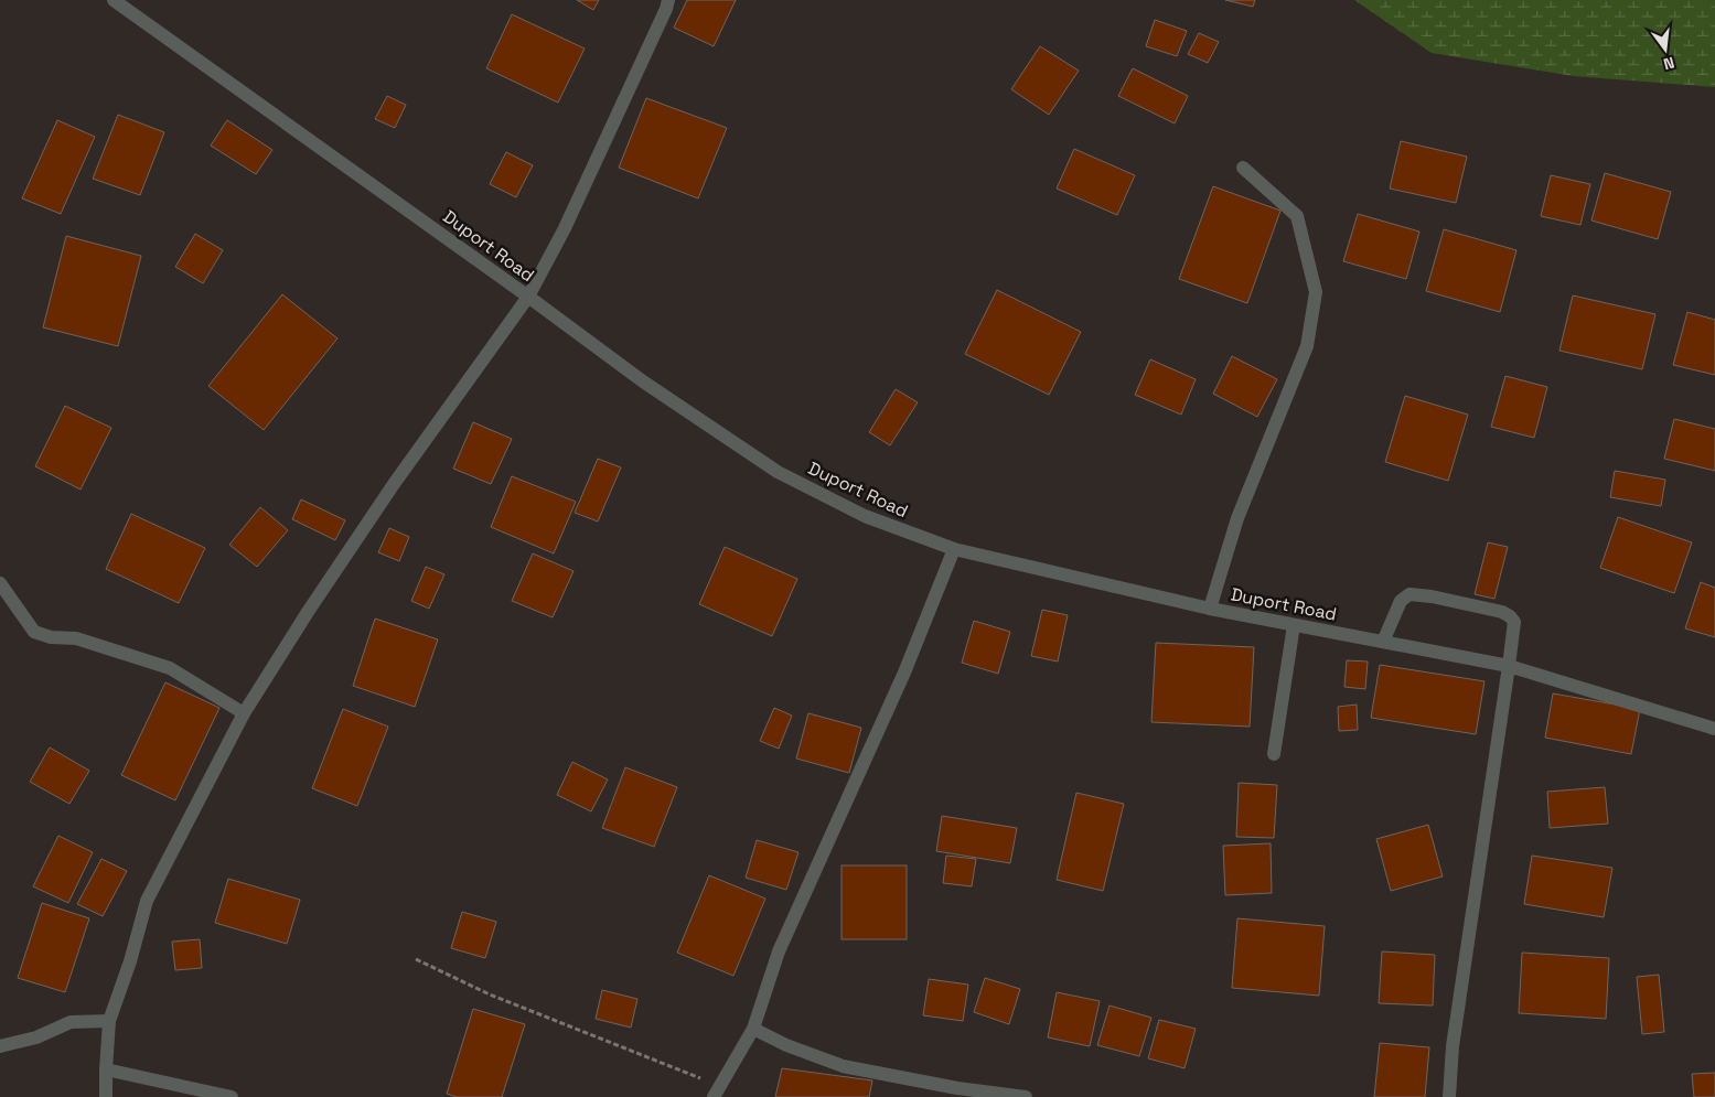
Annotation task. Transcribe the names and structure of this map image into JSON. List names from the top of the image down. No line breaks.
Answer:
{"streets":{"street":["Duport Road"]},"north":"bottom"}
